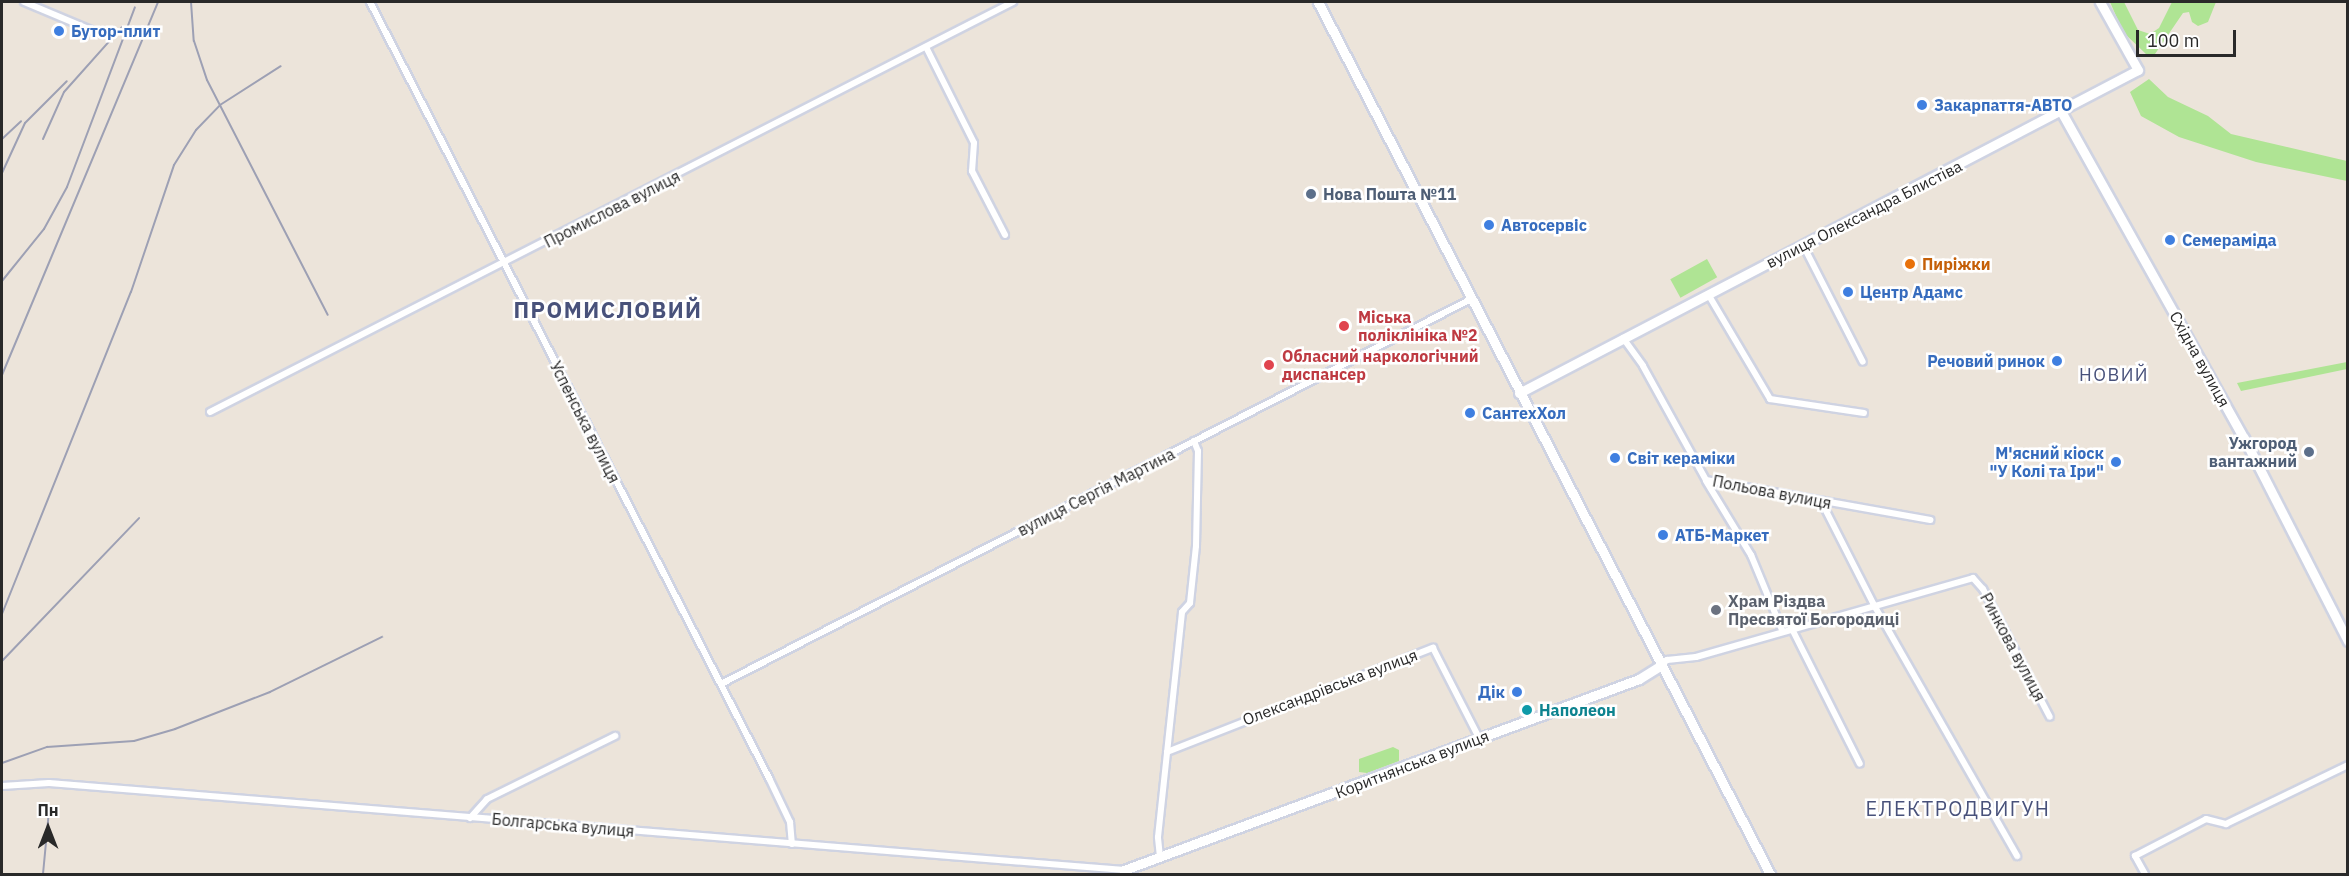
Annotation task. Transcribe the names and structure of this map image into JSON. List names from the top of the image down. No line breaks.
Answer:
{"streets":{"street":["Промислова вулиця","вулиця Олександра Блистіва","Східна вулиця","Успенська вулиця","вулиця Сергія Мартина","Польова вулиця","Ринкова вулиця","Олександрівська вулиця","Коритнянська вулиця","Болгарська вулиця"]},"crossings":[["Промислова вулиця","Успенська вулиця"],["вулиця Олександра Блистіва","Східна вулиця"],["вулиця Олександра Блистіва","Польова вулиця"],["Успенська вулиця","вулиця Сергія Мартина"],["Успенська вулиця","Болгарська вулиця"],["Олександрівська вулиця","Коритнянська вулиця"],["Коритнянська вулиця","Болгарська вулиця"]],"districts":["ПРОМИСЛОВИЙ","НОВИЙ","ЕЛЕКТРОДВИГУН"],"places":["Бутор-плит","Закарпаття-АВТО","Нова Пошта №11","Автосервiс","Семераміда","Пиріжки","Центр Адамс","Міська поліклініка №2","Речовий ринок","Обласний наркологічний диспансер","СантехХол","Ужгород вантажний","Світ кераміки","М'ясний кіоск \"У Колі та Іри\"","АТБ-Маркет","Храм Різдва Пресвятої Богородиці","Дік","Наполеон"],"scale_bar":"100 m","north":"top"}
